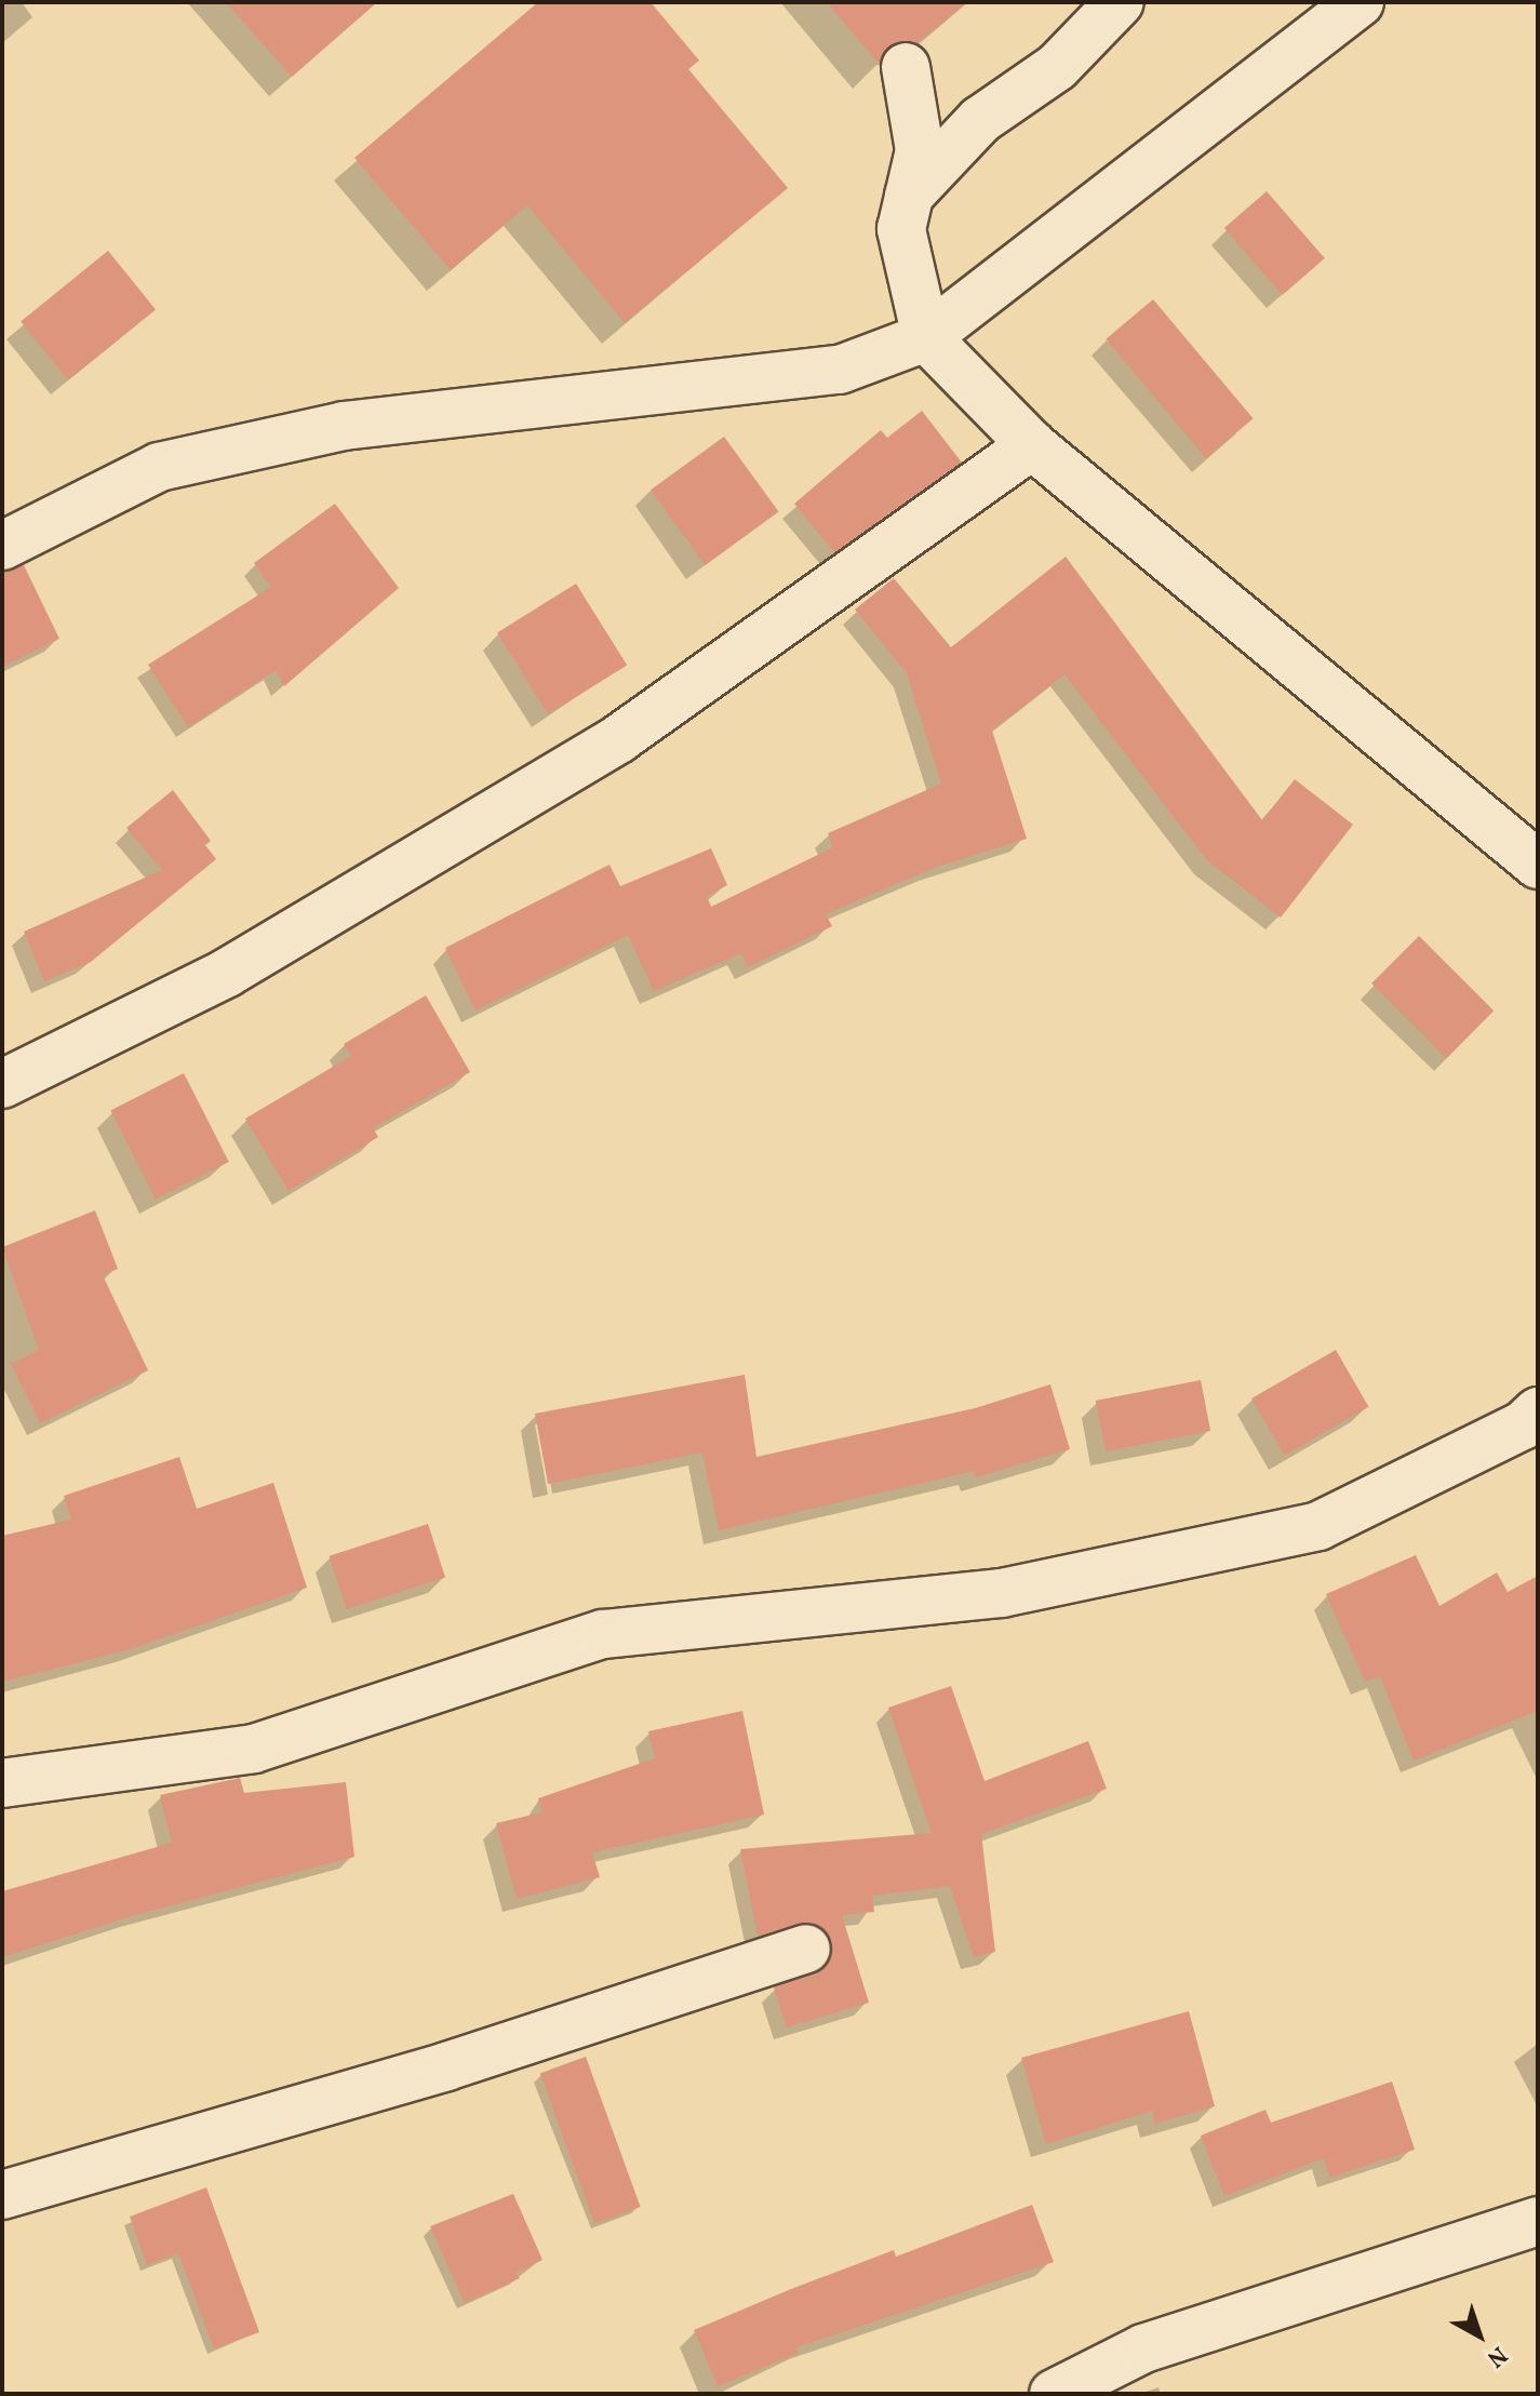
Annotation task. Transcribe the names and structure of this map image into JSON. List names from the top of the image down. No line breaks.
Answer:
{"north":"bottom right"}
